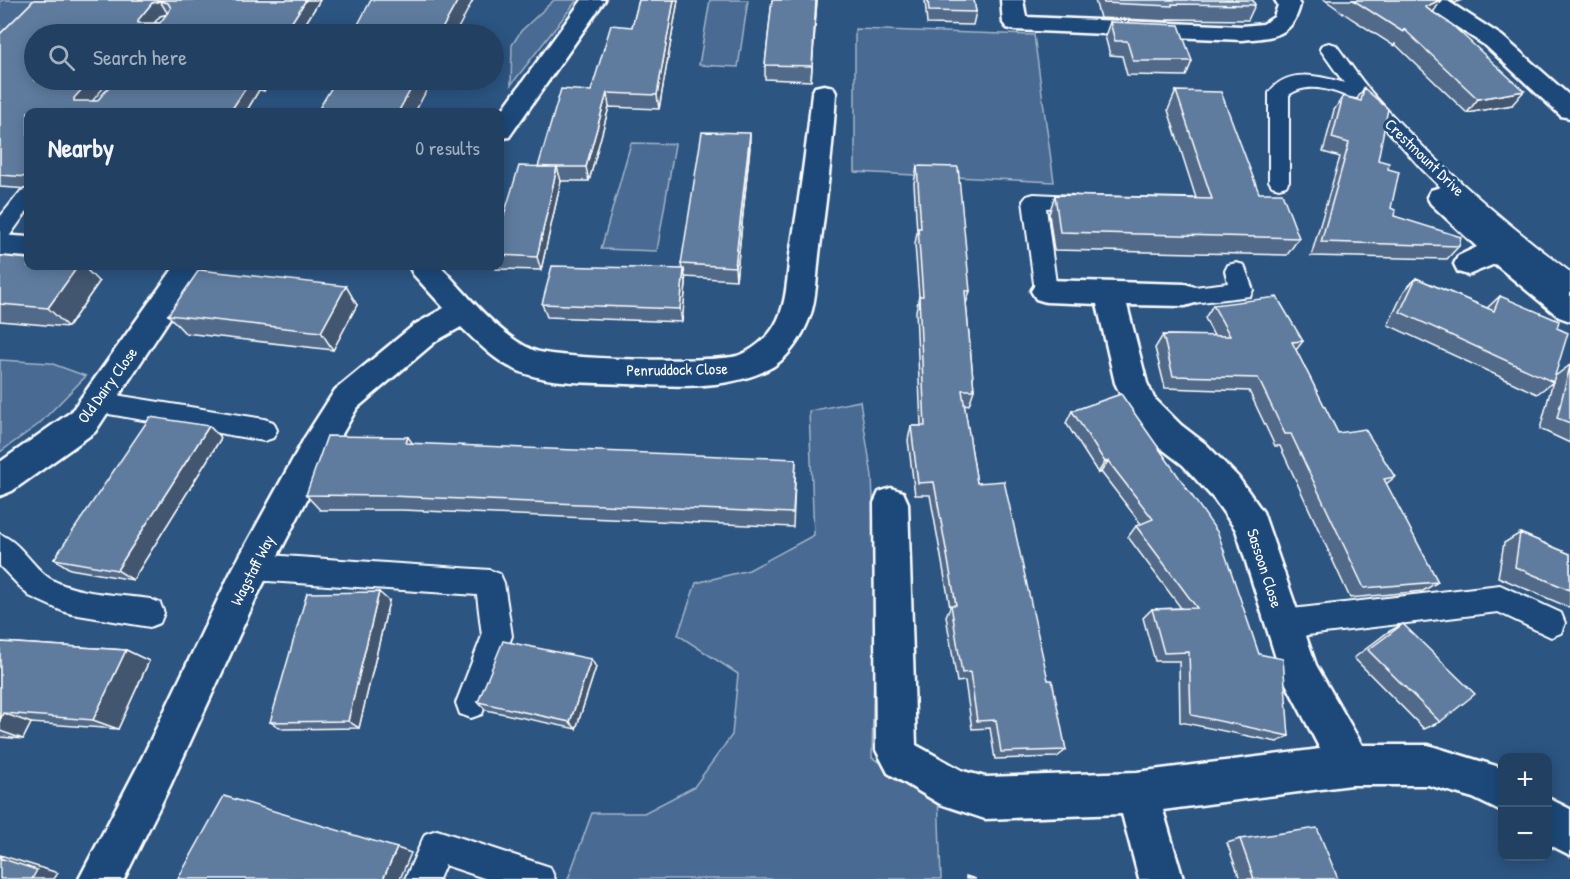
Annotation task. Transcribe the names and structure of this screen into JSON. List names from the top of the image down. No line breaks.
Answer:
{"streets":{"street":["Penruddock Close","Old Dairy Close","Sassoon Close","Wagstaff Way"],"lane":["Crestmount Drive"]},"crossings":[["Penruddock Close","Wagstaff Way"]],"page":{"search":"Search here","heading":["Nearby","0 results"],"map_buttons":["+","−"]}}
